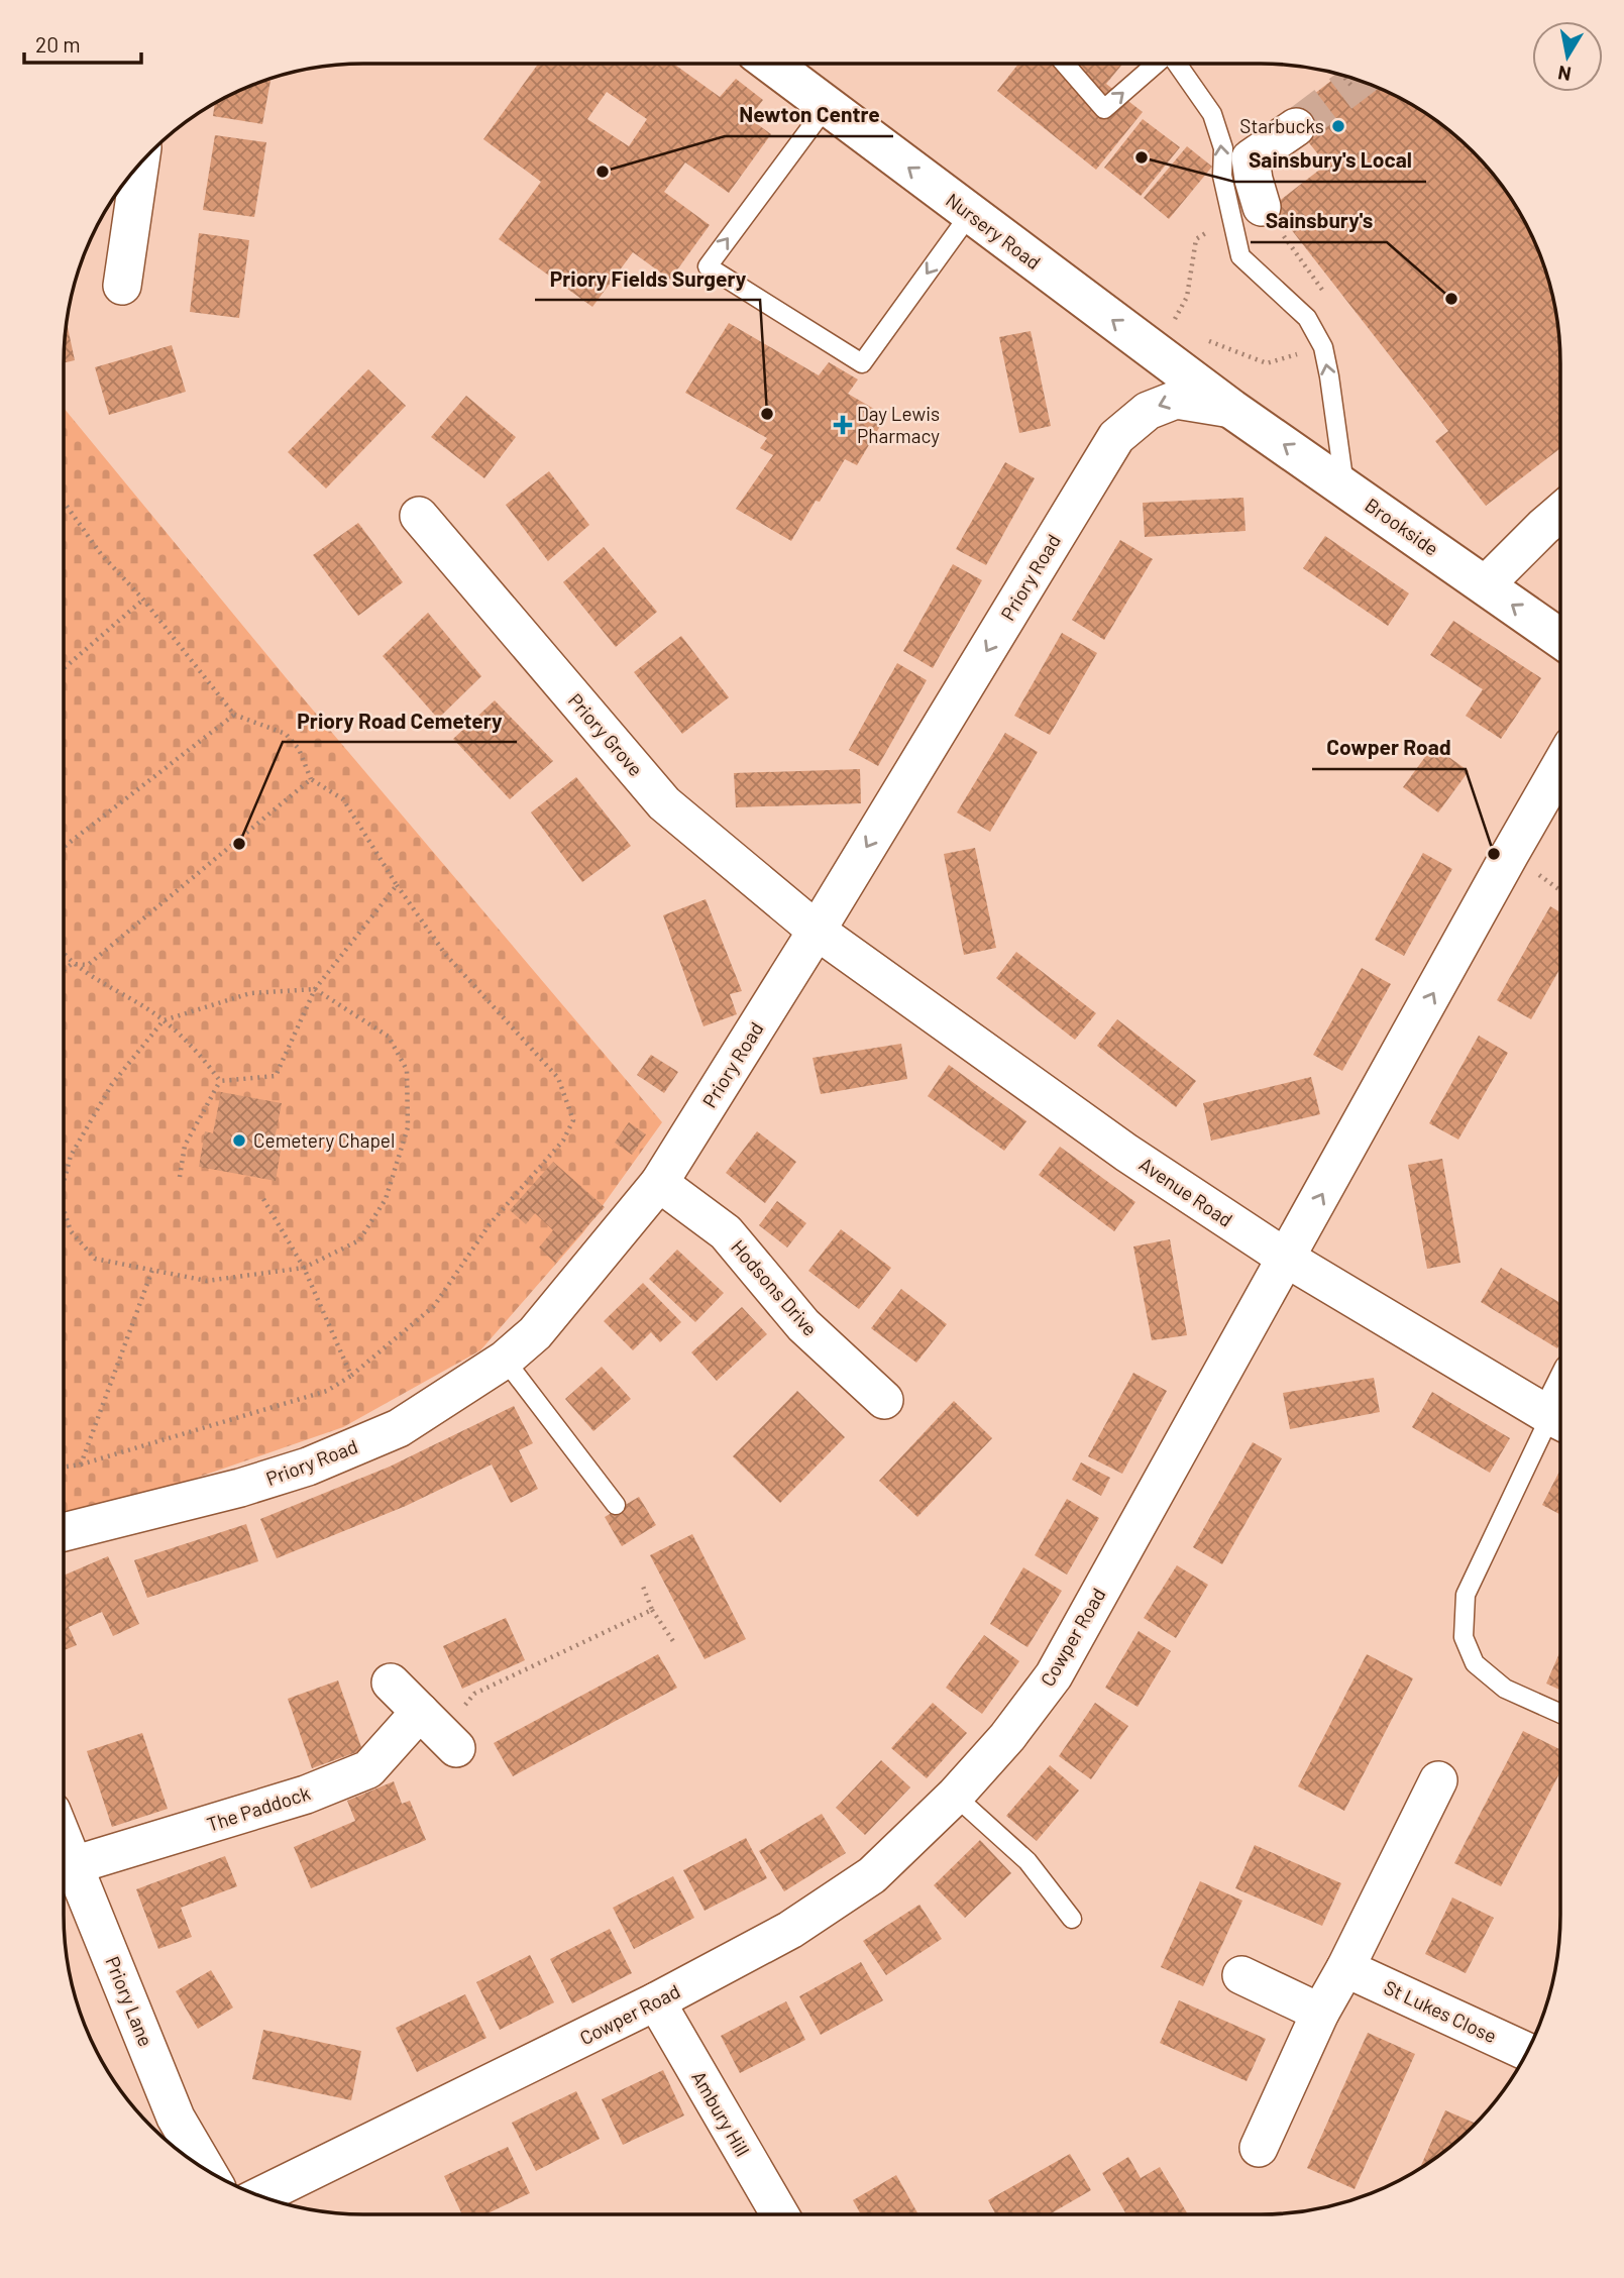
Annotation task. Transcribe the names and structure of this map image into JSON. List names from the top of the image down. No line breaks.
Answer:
{"streets":{"main road":["Nursery Road","Brookside"],"street":["Priory Road","Priory Grove","Avenue Road","Hodsons Drive","Cowper Road","The Paddock","Priory Lane","St Lukes Close","Ambury Hill"]},"crossings":[["Nursery Road","Brookside"],["Nursery Road","Priory Road"],["Brookside","Priory Road"],["Priory Road","Priory Grove"],["Priory Road","Avenue Road"],["Priory Road","Hodsons Drive"],["Priory Grove","Avenue Road"],["Avenue Road","Cowper Road"],["Cowper Road","Ambury Hill"],["The Paddock","Priory Lane"]],"one_way":["Nursery Road","Brookside","Priory Road"],"places":{"other":["Starbucks","Sainsbury's Local","Newton Centre","Sainsbury's","Priory Fields Surgery","Priory Road Cemetery","Cowper Road","Cemetery Chapel"],"health":["Day Lewis Pharmacy"]},"scale_bar":"20 m","north":"bottom"}
